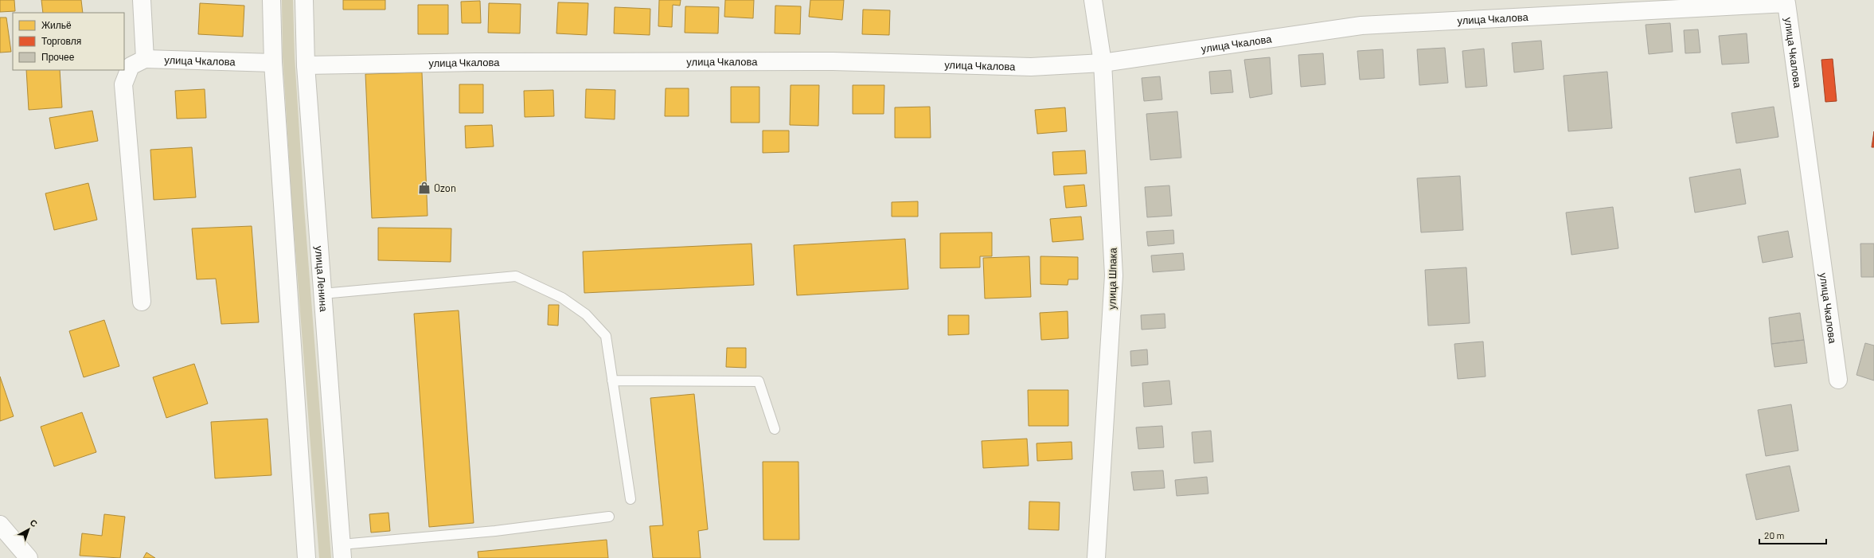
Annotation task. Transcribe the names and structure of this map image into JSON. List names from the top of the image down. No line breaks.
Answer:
{"streets":{"street":["улица Чкалова","улица Шпака","улица Ленина"]},"crossings":[["улица Чкалова","улица Шпака"],["улица Чкалова","улица Ленина"]],"places":{"shop":["Ozon"]},"legend":["Жильё","Торговля","Прочее"],"scale_bar":"20 m","north":"top right"}
